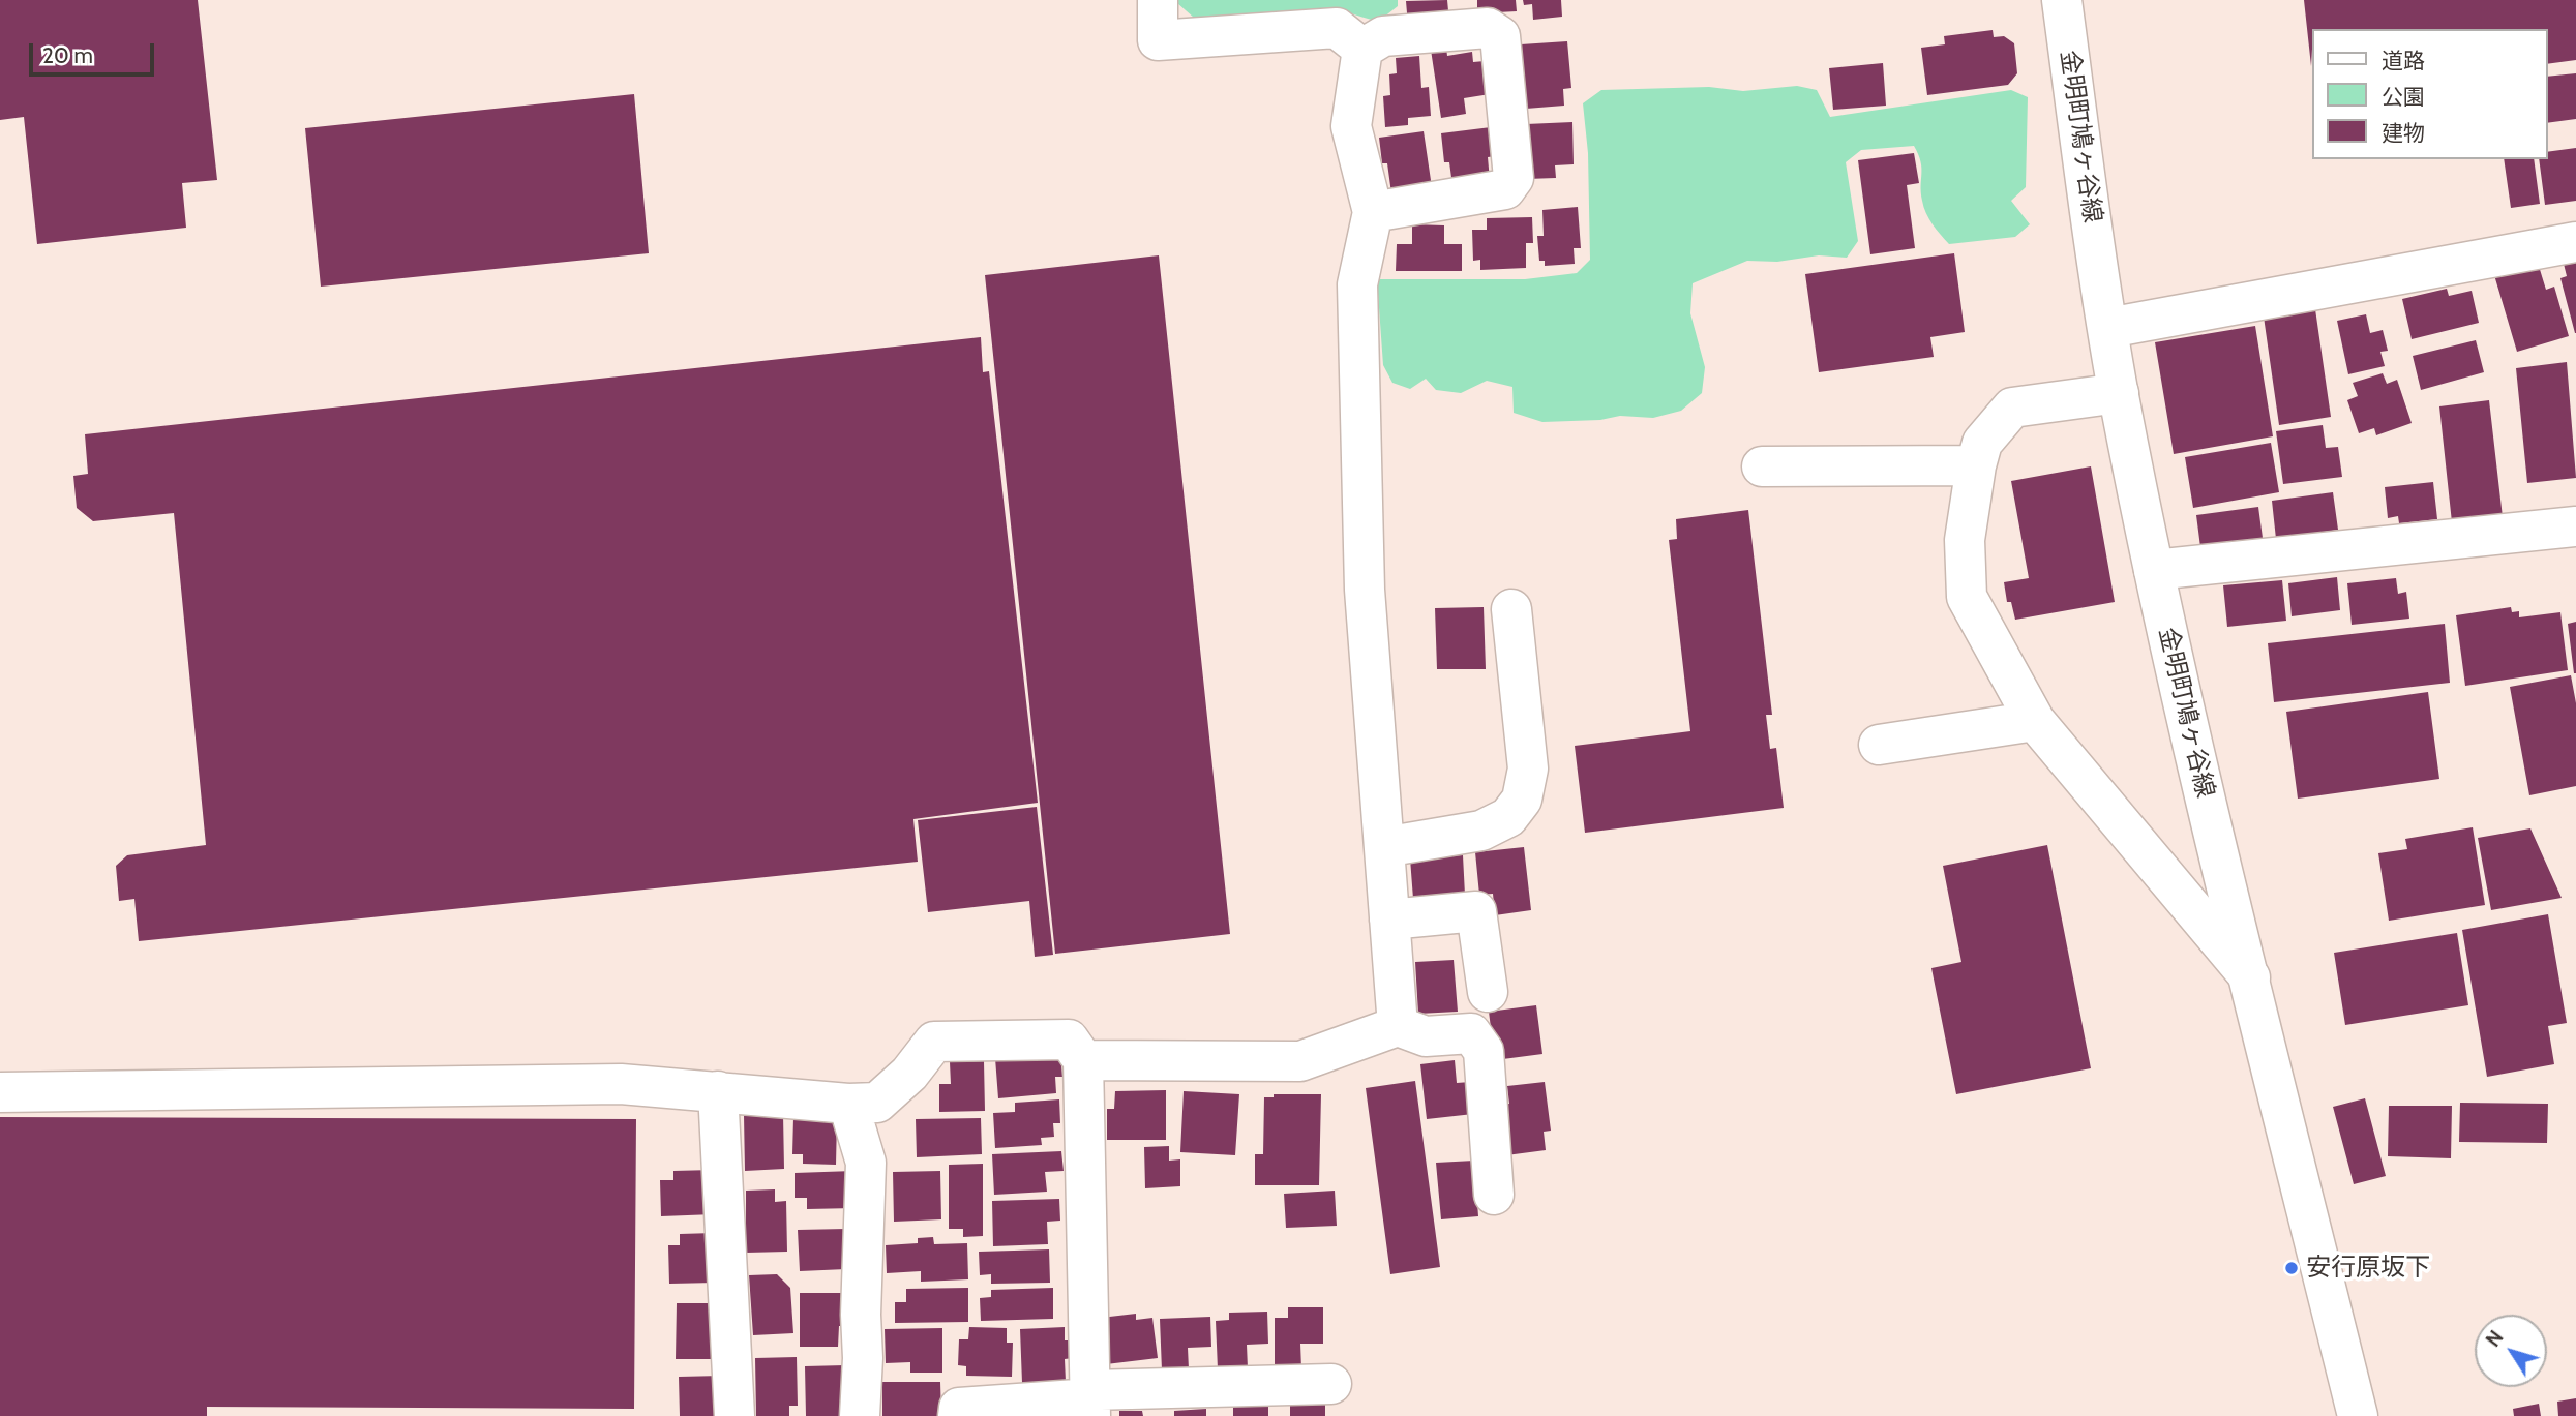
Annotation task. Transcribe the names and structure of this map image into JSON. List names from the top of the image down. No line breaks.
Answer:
{"streets":{"street":["金明町鳩ヶ谷線"]},"places":["安行原坂下"],"legend":["道路","公園","建物"],"scale_bar":"20 m","north":"top left"}
